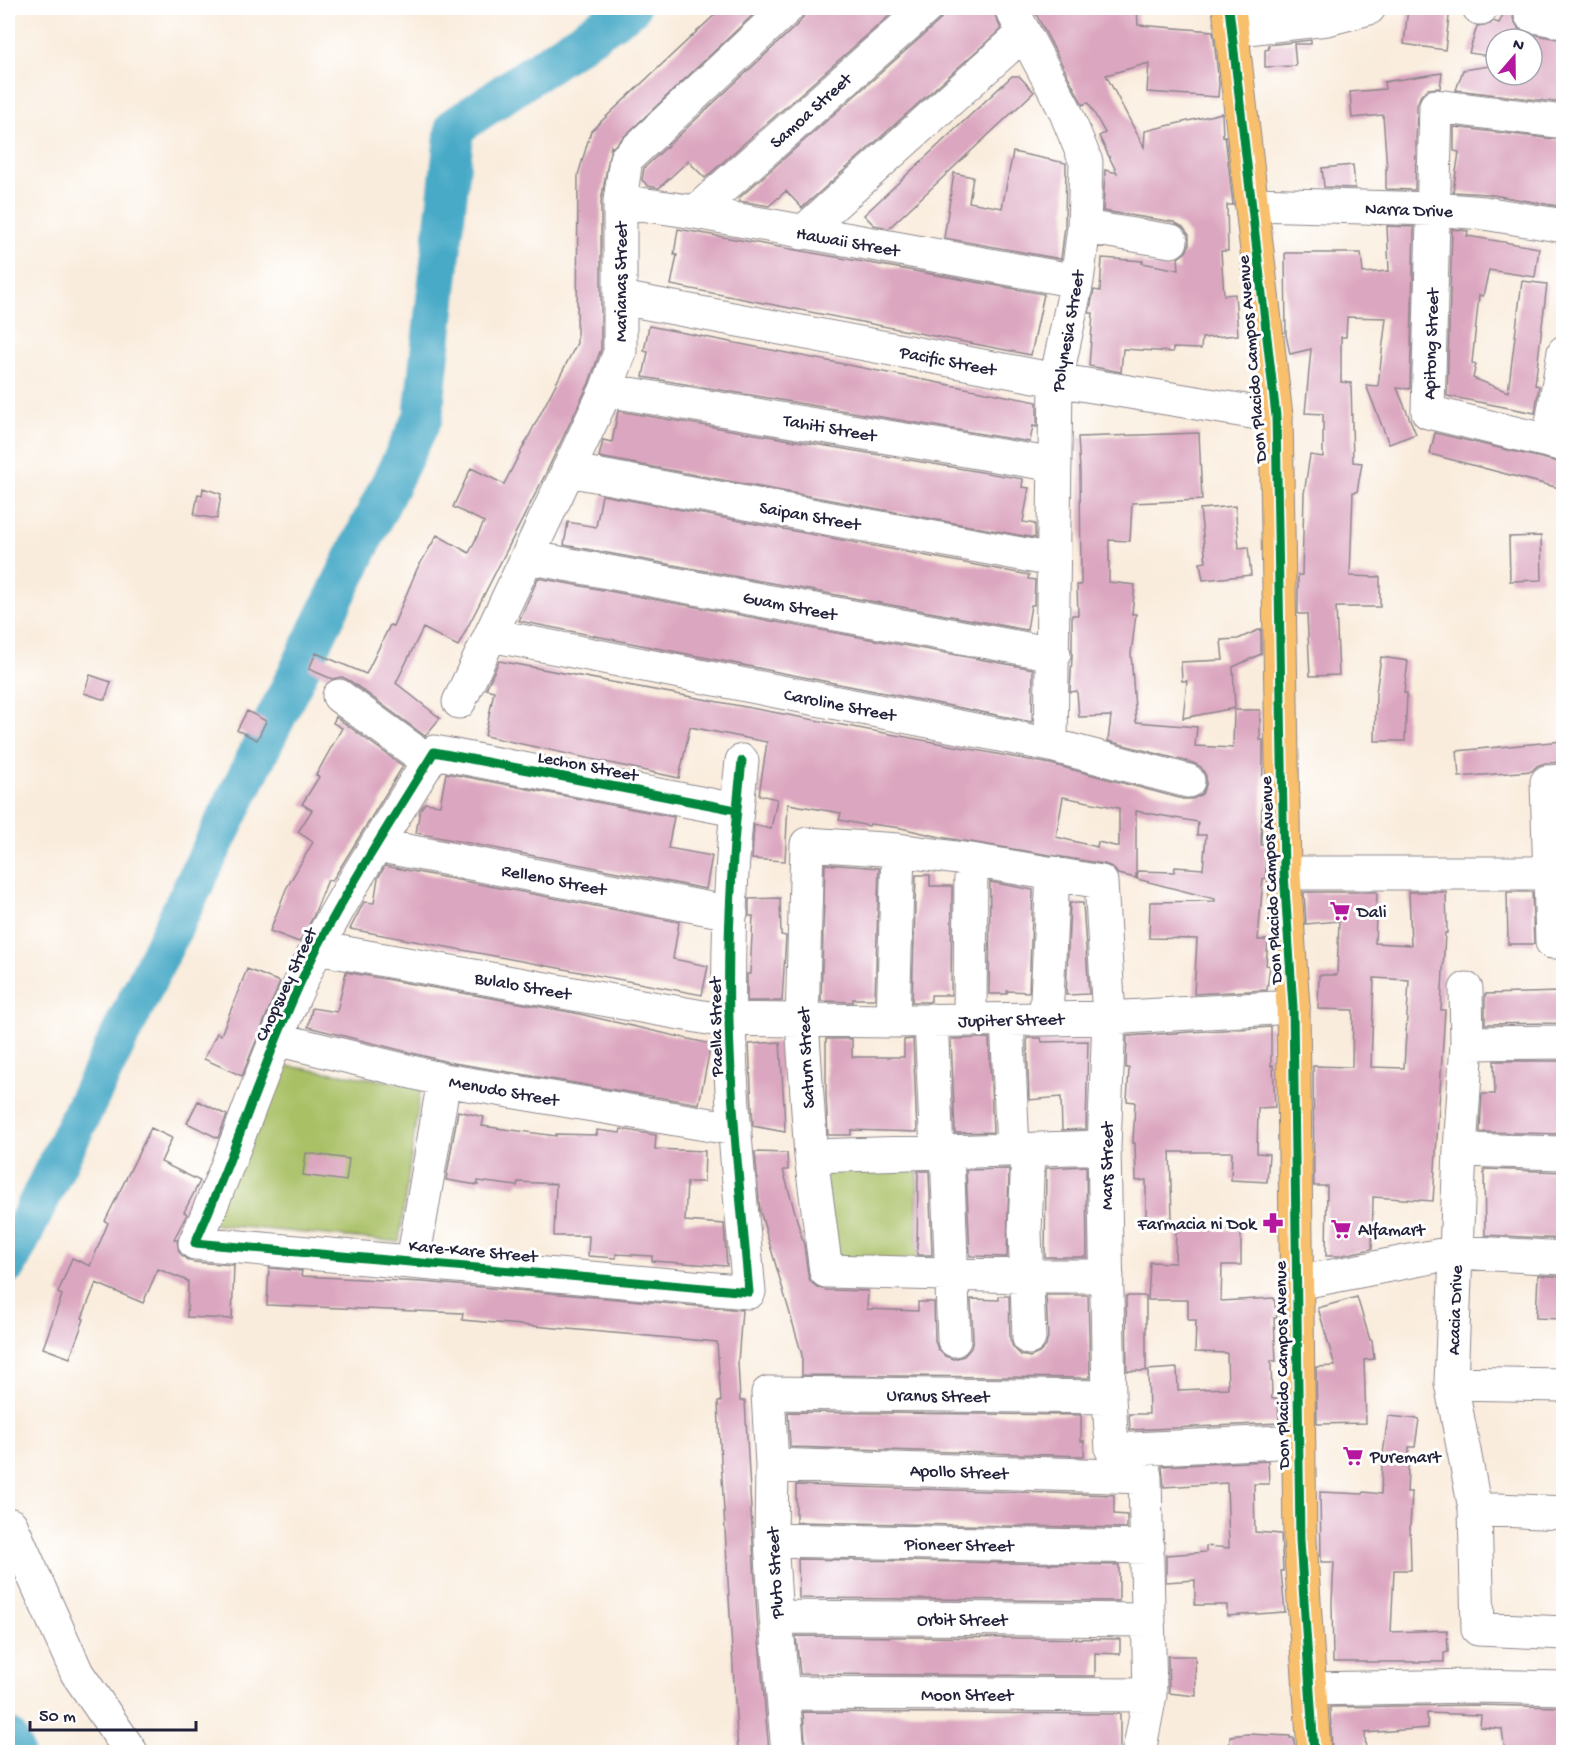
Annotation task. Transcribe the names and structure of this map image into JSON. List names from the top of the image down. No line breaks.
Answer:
{"streets":{"main road":["Don Placido Campos Avenue"],"street":["Samoa Street","Narra Drive","Hawaii Street","Marianas Street","Polynesia Street","Apitong Street","Pacific Street","Tahiti Street","Saipan Street","Guam Street","Caroline Street","Lechon Street","Relleno Street","Chopsuey Street","Bulalo Street","Jupiter Street","Paella Street","Saturn Street","Menudo Street","Mars Street","Kare-Kare Street","Acacia Drive","Uranus Street","Apollo Street","Pioneer Street","Pluto Street","Orbit Street","Moon Street"]},"crossings":[["Samoa Street","Hawaii Street"],["Narra Drive","Apitong Street"],["Narra Drive","Don Placido Campos Avenue"],["Hawaii Street","Marianas Street"],["Hawaii Street","Polynesia Street"],["Marianas Street","Pacific Street"],["Marianas Street","Tahiti Street"],["Marianas Street","Saipan Street"],["Marianas Street","Guam Street"],["Marianas Street","Caroline Street"],["Polynesia Street","Pacific Street"],["Polynesia Street","Tahiti Street"],["Polynesia Street","Saipan Street"],["Polynesia Street","Guam Street"],["Polynesia Street","Caroline Street"],["Don Placido Campos Avenue","Pacific Street"],["Don Placido Campos Avenue","Jupiter Street"],["Don Placido Campos Avenue","Apollo Street"],["Lechon Street","Chopsuey Street"],["Lechon Street","Paella Street"],["Relleno Street","Chopsuey Street"],["Relleno Street","Paella Street"],["Chopsuey Street","Bulalo Street"],["Chopsuey Street","Menudo Street"],["Chopsuey Street","Kare-Kare Street"],["Bulalo Street","Jupiter Street"],["Bulalo Street","Paella Street"],["Jupiter Street","Paella Street"],["Jupiter Street","Saturn Street"],["Jupiter Street","Mars Street"],["Paella Street","Menudo Street"],["Paella Street","Kare-Kare Street"],["Mars Street","Uranus Street"],["Mars Street","Apollo Street"],["Mars Street","Pioneer Street"],["Mars Street","Orbit Street"],["Mars Street","Moon Street"],["Uranus Street","Pluto Street"],["Apollo Street","Pluto Street"],["Pioneer Street","Pluto Street"],["Pluto Street","Orbit Street"],["Pluto Street","Moon Street"]],"places":{"supermarket":["Dali","Alfamart","Puremart"],"pharmacy":["Farmacia ni Dok"]},"scale_bar":"50 m","north":"top"}
